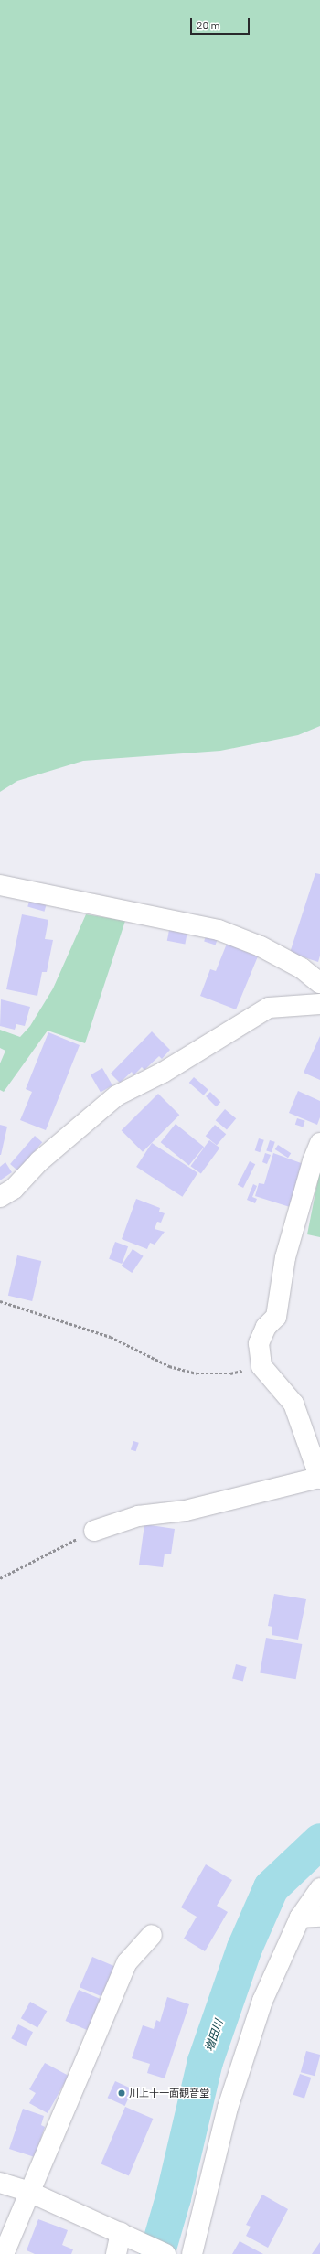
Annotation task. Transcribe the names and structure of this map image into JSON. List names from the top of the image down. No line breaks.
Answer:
{"water":["増田川"],"places":["川上十一面観音堂"],"scale_bar":"20 m"}
